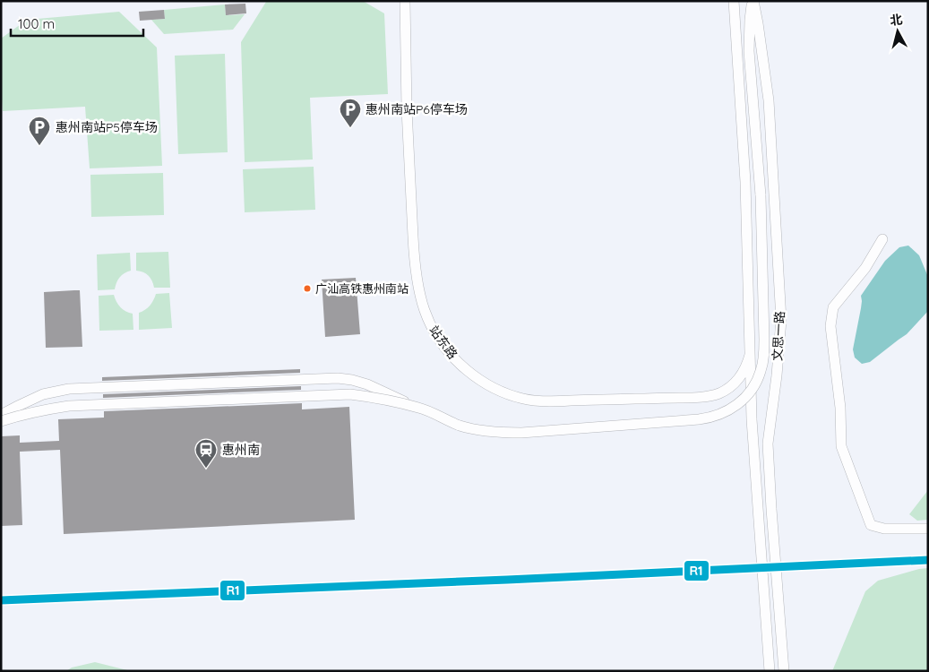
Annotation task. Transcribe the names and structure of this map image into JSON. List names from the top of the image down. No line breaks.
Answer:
{"streets":{"street":["文思一路","站东路"]},"places":{"parking":["惠州南站P6停车场","惠州南站P5停车场"],"other":["广汕高铁惠州南站"],"station":["惠州南"]},"lines":["transit line R1"],"scale_bar":"100 m","north":"top"}
